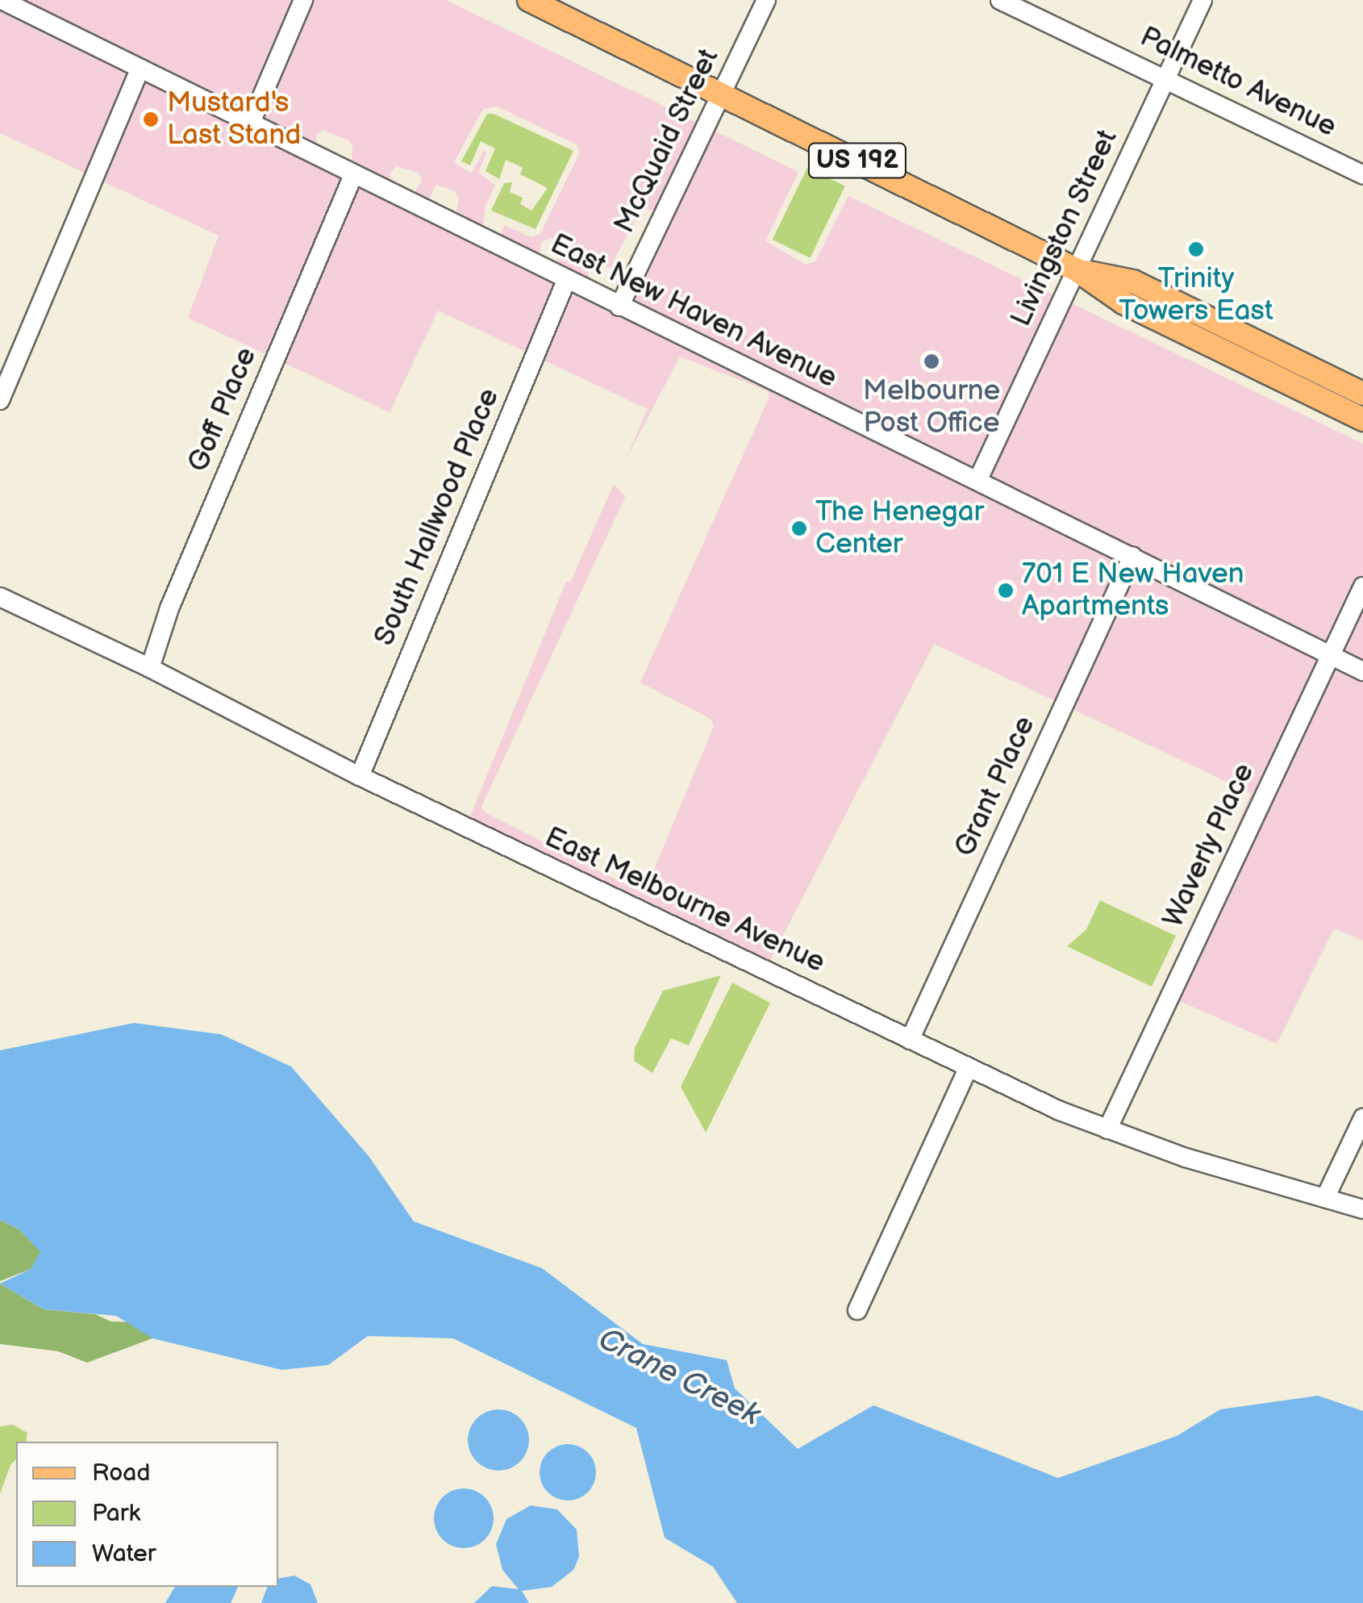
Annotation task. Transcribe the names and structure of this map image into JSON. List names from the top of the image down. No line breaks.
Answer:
{"streets":{"main road":["US 192"],"street":["Palmetto Avenue","McQuaid Street","Livingston Street","East New Haven Avenue","Goff Place","South Hallwood Place","Grant Place","Waverly Place","East Melbourne Avenue"]},"crossings":[["Palmetto Avenue","Livingston Street"],["McQuaid Street","US 192"],["McQuaid Street","East New Haven Avenue"],["US 192","Livingston Street"],["Livingston Street","East New Haven Avenue"],["East New Haven Avenue","Goff Place"],["East New Haven Avenue","South Hallwood Place"],["East New Haven Avenue","Grant Place"],["East New Haven Avenue","Waverly Place"],["Goff Place","East Melbourne Avenue"],["South Hallwood Place","East Melbourne Avenue"],["Grant Place","East Melbourne Avenue"],["Waverly Place","East Melbourne Avenue"]],"water":["Crane Creek"],"places":["Mustard's Last Stand","Trinity Towers East","Melbourne Post Office","The Henegar Center","701 E New Haven Apartments"],"legend":["Road","Park","Water"]}
